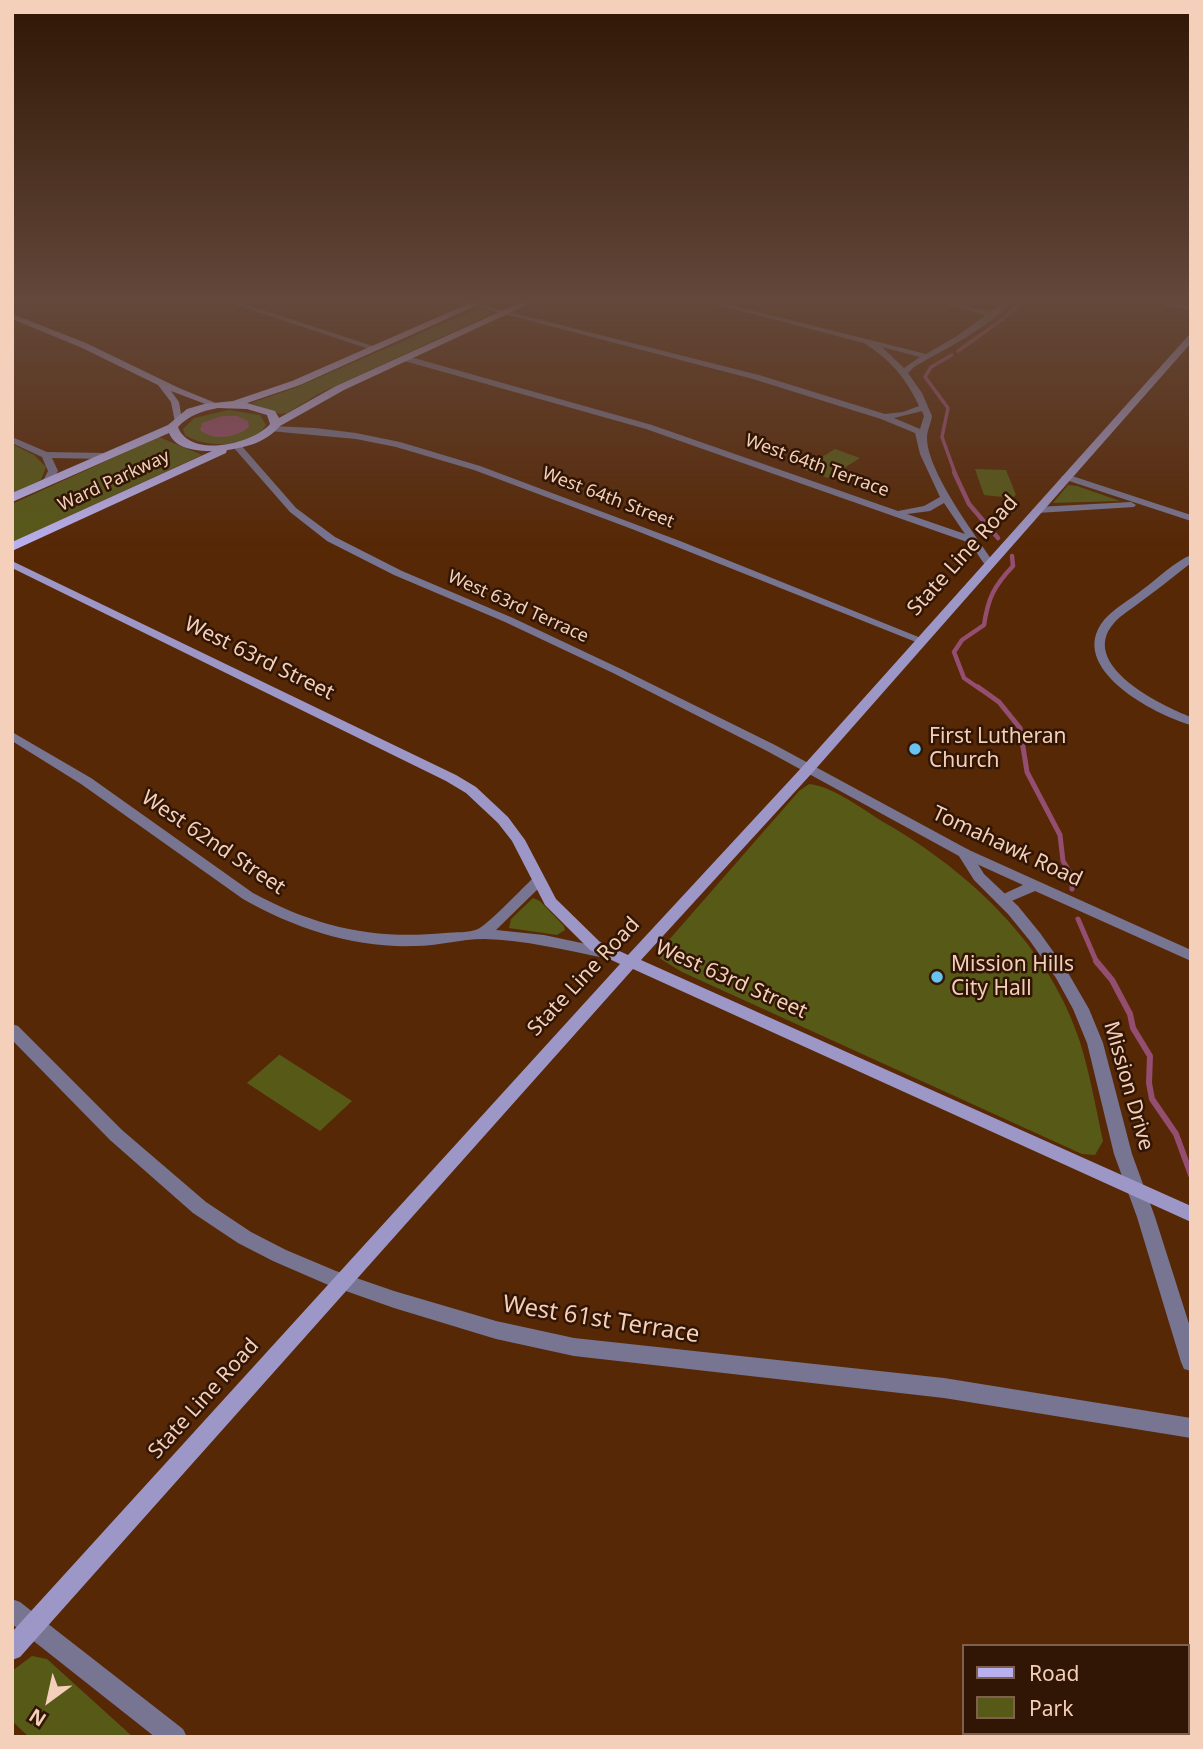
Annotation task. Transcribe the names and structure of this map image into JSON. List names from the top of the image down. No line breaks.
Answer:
{"streets":{"main road":["Ward Parkway","State Line Road","West 63rd Street"],"street":["West 64th Terrace","West 64th Street","West 63rd Terrace","West 62nd Street","Tomahawk Road","Mission Drive","West 61st Terrace"]},"crossings":[["Ward Parkway","West 64th Street"],["Ward Parkway","West 63rd Terrace"],["West 64th Street","State Line Road"],["State Line Road","West 63rd Terrace"],["State Line Road","West 63rd Street"],["State Line Road","Tomahawk Road"],["State Line Road","West 61st Terrace"],["West 63rd Terrace","Tomahawk Road"],["West 63rd Street","West 62nd Street"],["West 63rd Street","Mission Drive"],["Tomahawk Road","Mission Drive"]],"places":["First Lutheran Church","Mission Hills City Hall"],"legend":["Road","Park"],"north":"bottom left"}
